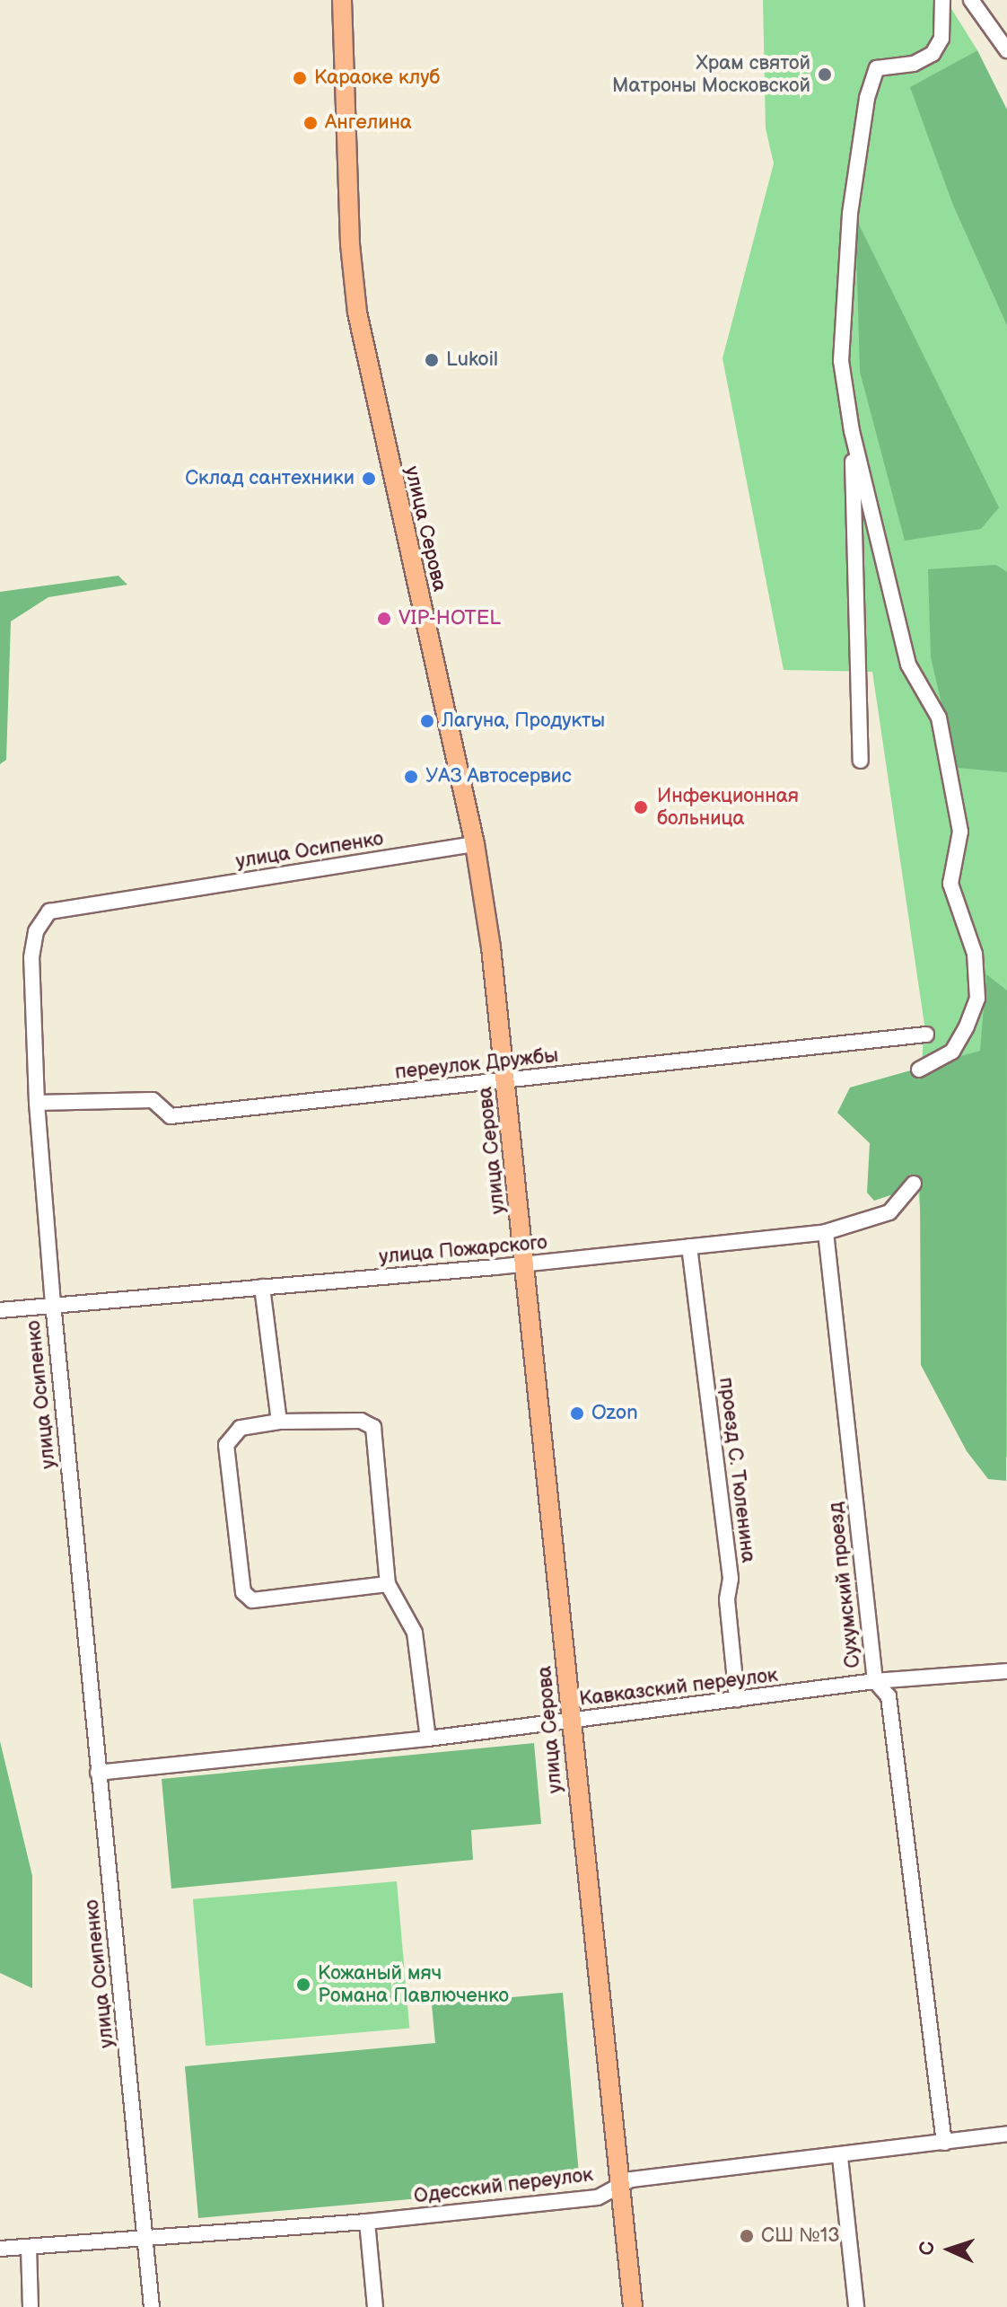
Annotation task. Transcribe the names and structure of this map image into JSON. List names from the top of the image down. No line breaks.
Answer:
{"streets":{"main road":["улица Серова"],"street":["улица Осипенко","переулок Дружбы","улица Пожарского","проезд С. Тюленина","Сухумский проезд","Кавказский переулок","Одесский переулок"]},"crossings":[["улица Серова","улица Осипенко"],["улица Серова","переулок Дружбы"],["улица Серова","улица Пожарского"],["улица Серова","Кавказский переулок"],["улица Серова","Одесский переулок"],["улица Осипенко","переулок Дружбы"],["улица Осипенко","улица Пожарского"],["улица Осипенко","Кавказский переулок"],["улица Осипенко","Одесский переулок"],["улица Пожарского","проезд С. Тюленина"],["улица Пожарского","Сухумский проезд"],["проезд С. Тюленина","Кавказский переулок"],["Сухумский проезд","Кавказский переулок"],["Сухумский проезд","Одесский переулок"]],"places":["Храм святой Матроны Московской","Караоке клуб","Ангелина","Lukoil","Склад сантехники","VIP-HOTEL","Лагуна, Продукты","УАЗ Автосервис","Инфекционная больница","Ozon","Кожаный мяч Романа Павлюченко","СШ №13"],"north":"left"}
